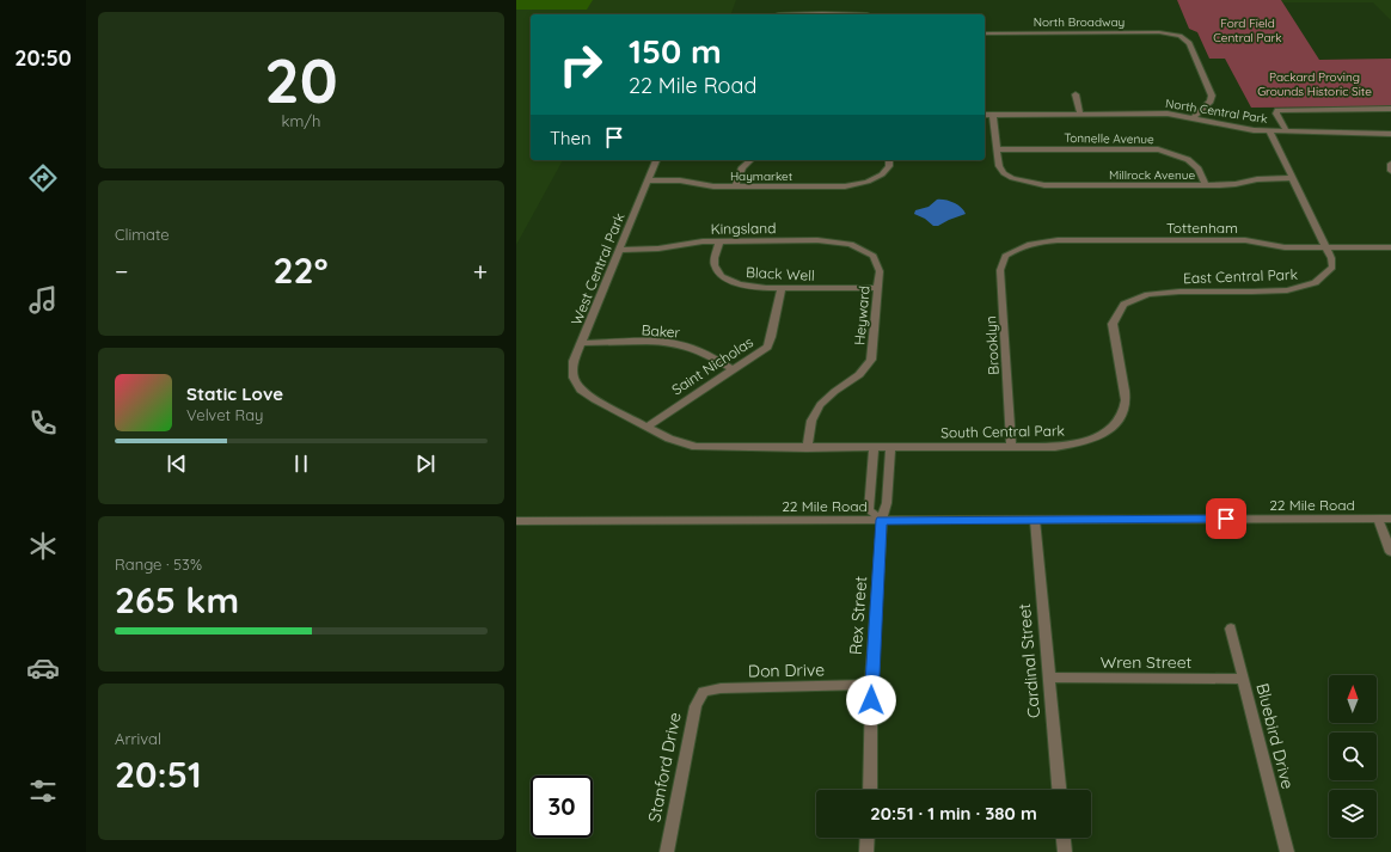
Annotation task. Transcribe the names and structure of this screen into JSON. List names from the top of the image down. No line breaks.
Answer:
{"streets":{"street":["North Broadway","North Central Park","Tonnelle Avenue","Millrock Avenue","Haymarket","Tottenham","Kingsland","West Central Park","Black Well","East Central Park","Heyward","Baker","Brooklyn","Saint Nicholas","South Central Park","22 Mile Road","Rex Street","Cardinal Street","Wren Street","Don Drive","Bluebird Drive","Stanford Drive"]},"crossings":[["North Broadway","North Central Park"],["North Central Park","East Central Park"],["Tonnelle Avenue","Millrock Avenue"],["Millrock Avenue","East Central Park"],["Haymarket","West Central Park"],["Tottenham","East Central Park"],["Tottenham","Brooklyn"],["Kingsland","West Central Park"],["Kingsland","Black Well"],["Kingsland","Heyward"],["West Central Park","Baker"],["West Central Park","South Central Park"],["Black Well","Heyward"],["Black Well","Saint Nicholas"],["East Central Park","South Central Park"],["Heyward","South Central Park"],["Baker","Saint Nicholas"],["Brooklyn","South Central Park"],["Saint Nicholas","South Central Park"],["22 Mile Road","Rex Street"],["22 Mile Road","Cardinal Street"],["Rex Street","Don Drive"],["Cardinal Street","Wren Street"],["Wren Street","Bluebird Drive"],["Don Drive","Stanford Drive"]],"parks":["Ford Field Central Park","Packard Proving Grounds Historic Site"],"north":"top","page":{"tabs":"20:50","tile":[["20","km/h"],"Climate",["Range · 53%","265 km"],["Arrival","20:51"]],"turn":["150 m","22 Mile Road"],"then":"Then","heat":["−","22°","+"],"song":["Static Love","Velvet Ray"],"limit":"30","trip":"20:51 · 1 min · 380 m"}}
